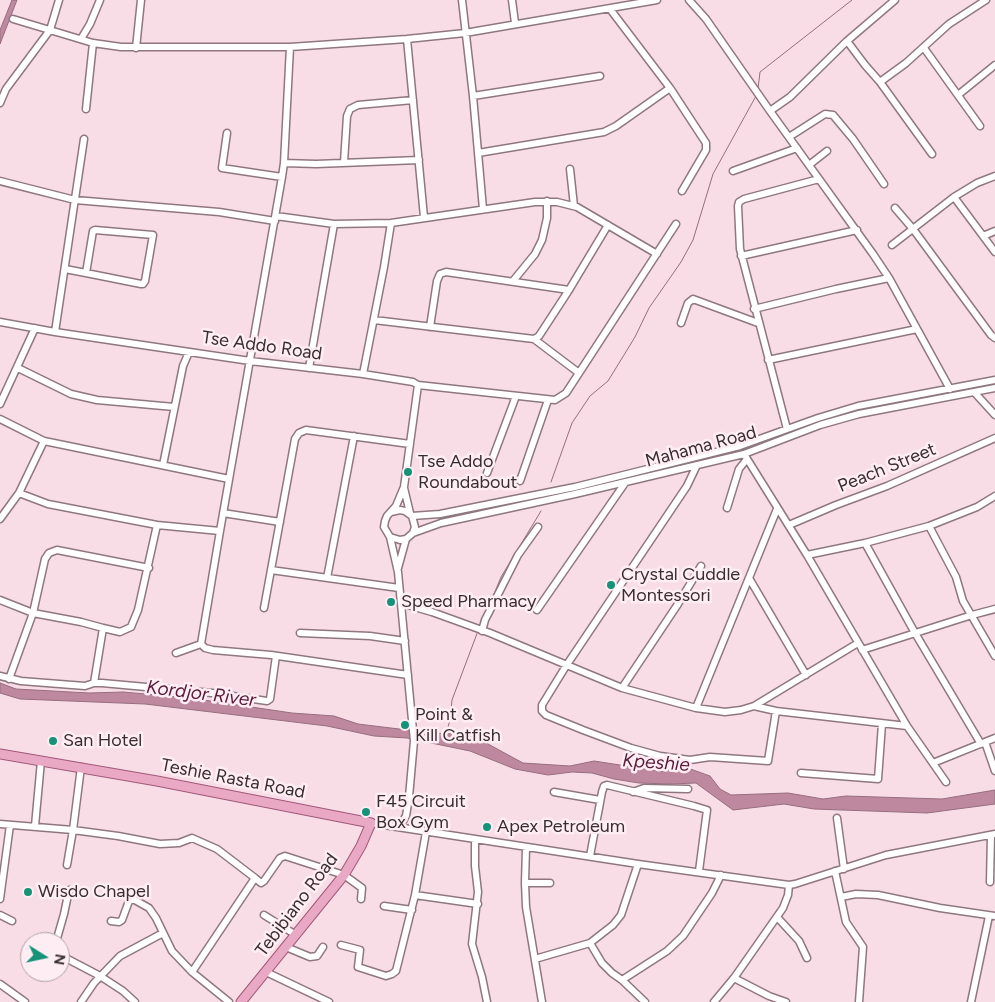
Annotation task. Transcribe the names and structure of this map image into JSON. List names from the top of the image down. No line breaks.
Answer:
{"streets":{"main road":["Teshie Rasta Road","Tebibiano Road"],"street":["Tse Addo Road","Mahama Road","Peach Street"]},"crossings":[["Teshie Rasta Road","Tebibiano Road"]],"water":["Kordjor River","Kpeshie"],"places":["Tse Addo Roundabout","Crystal Cuddle Montessori","Speed Pharmacy","Point & Kill Catfish","San Hotel","F45 Circuit Box Gym","Apex Petroleum","Wisdo Chapel"],"north":"right"}
